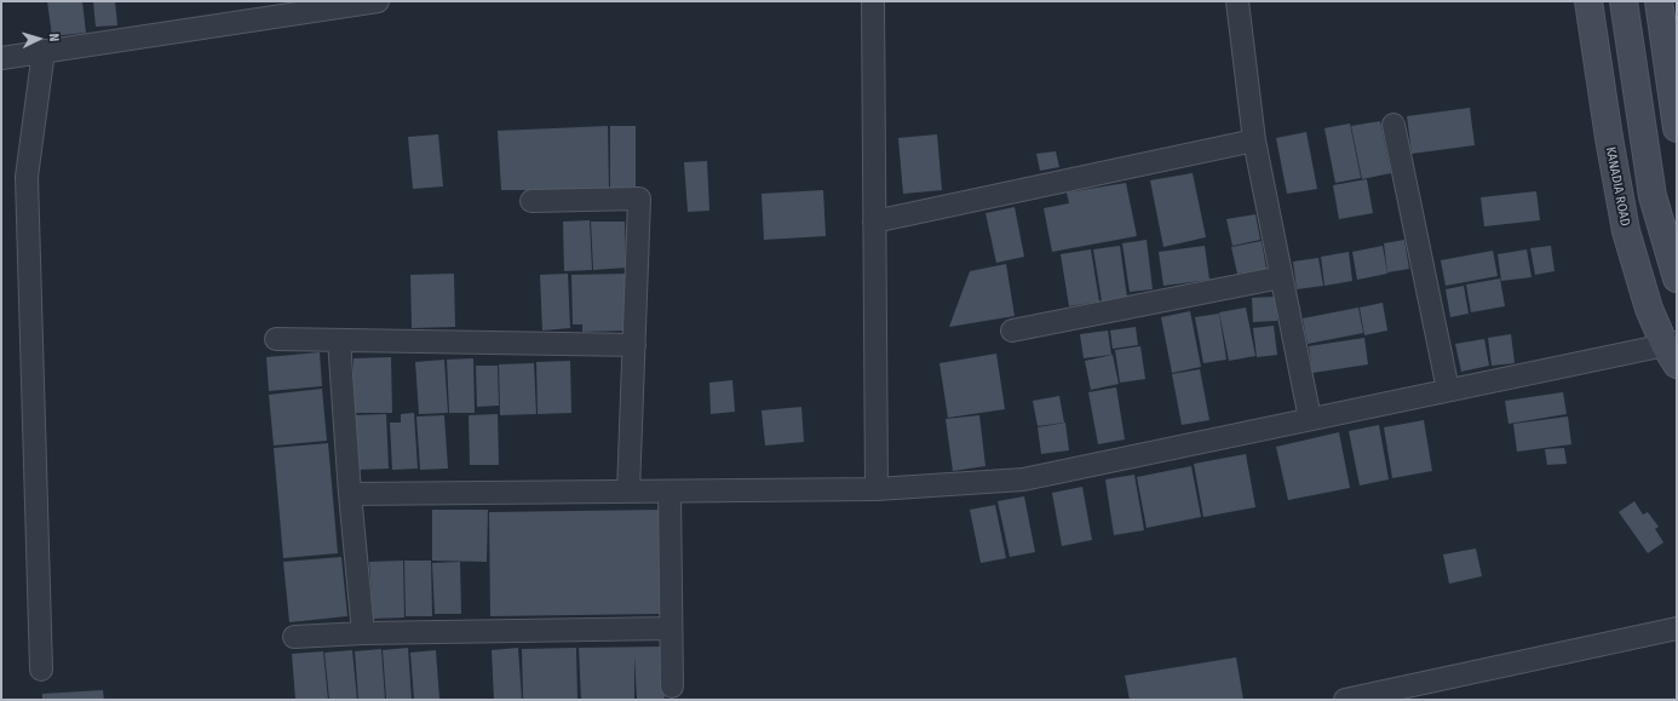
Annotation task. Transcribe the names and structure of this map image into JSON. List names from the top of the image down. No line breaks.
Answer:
{"streets":{"main road":["KANADIA ROAD"]},"north":"right"}
